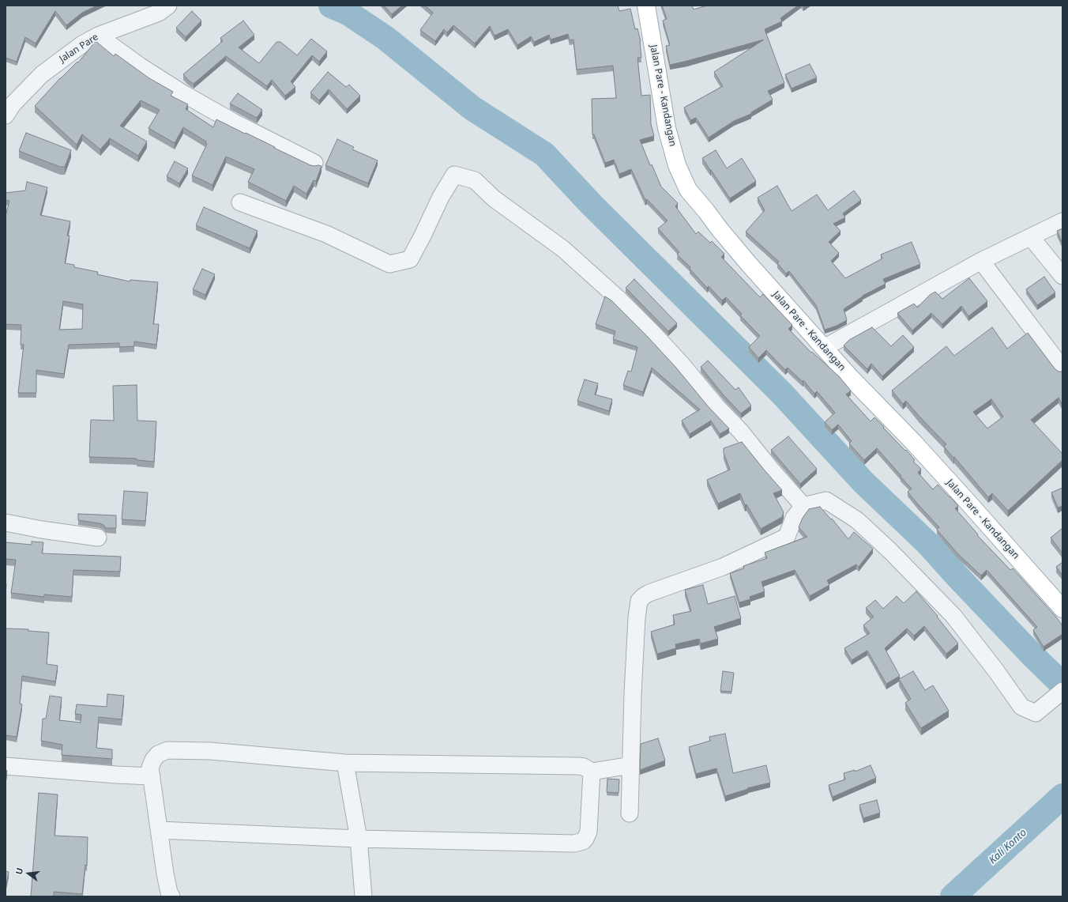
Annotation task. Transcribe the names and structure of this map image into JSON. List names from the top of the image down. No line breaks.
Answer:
{"streets":{"main road":["Jalan Pare - Kandangan"],"street":["Jalan Pare"]},"water":["Kali Konto"],"north":"left"}
